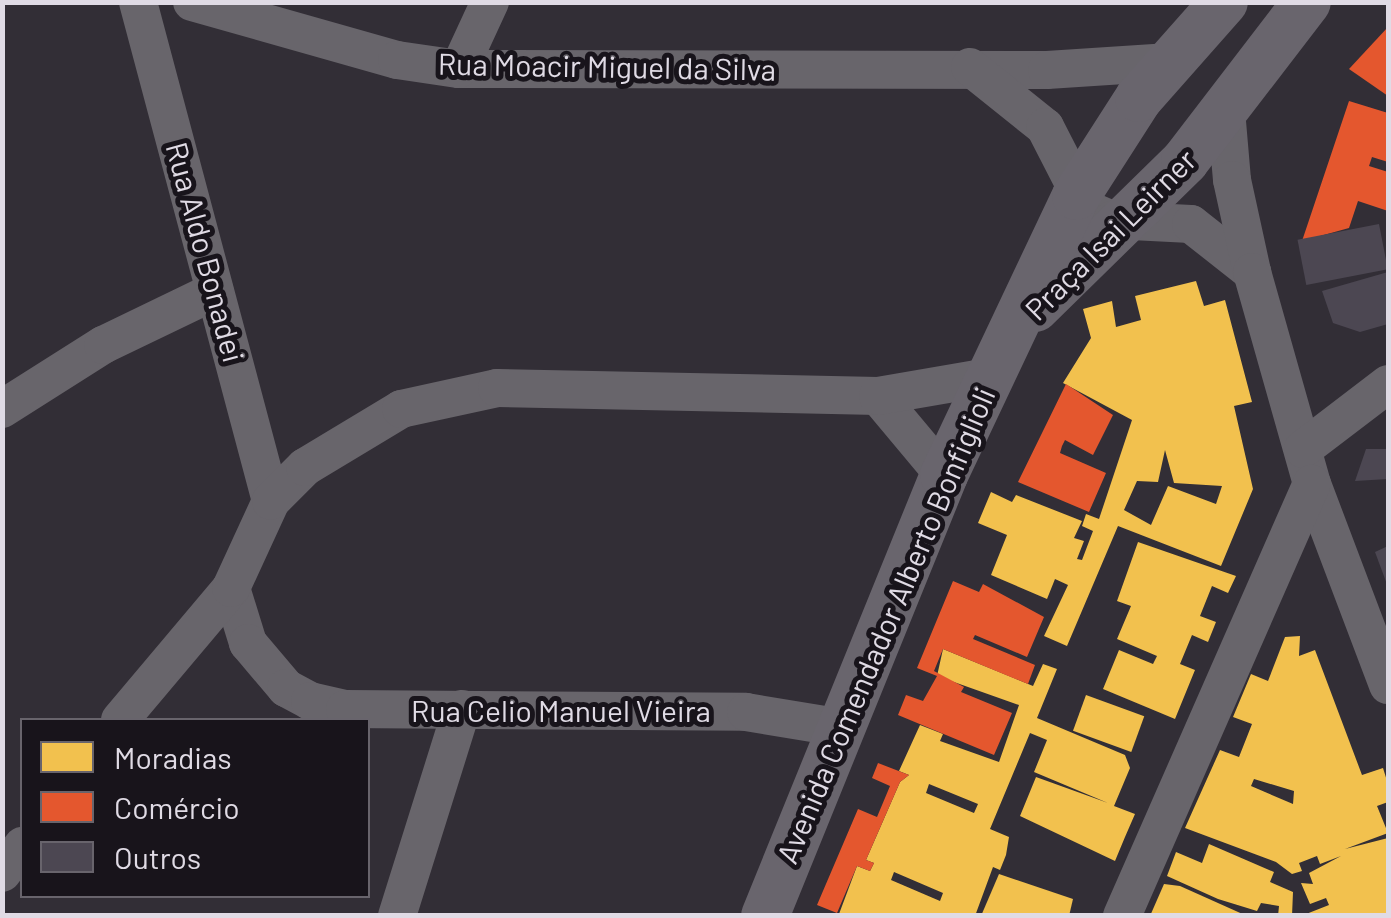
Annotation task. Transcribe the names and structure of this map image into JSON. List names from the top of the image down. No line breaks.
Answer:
{"streets":{"main road":["Praça Isai Leirner","Avenida Comendador Alberto Bonfiglioli"],"street":["Rua Moacir Miguel da Silva","Rua Aldo Bonadei","Rua Celio Manuel Vieira"]},"crossings":[["Rua Moacir Miguel da Silva","Praça Isai Leirner"],["Praça Isai Leirner","Avenida Comendador Alberto Bonfiglioli"],["Avenida Comendador Alberto Bonfiglioli","Rua Celio Manuel Vieira"]],"legend":["Moradias","Comércio","Outros"]}
